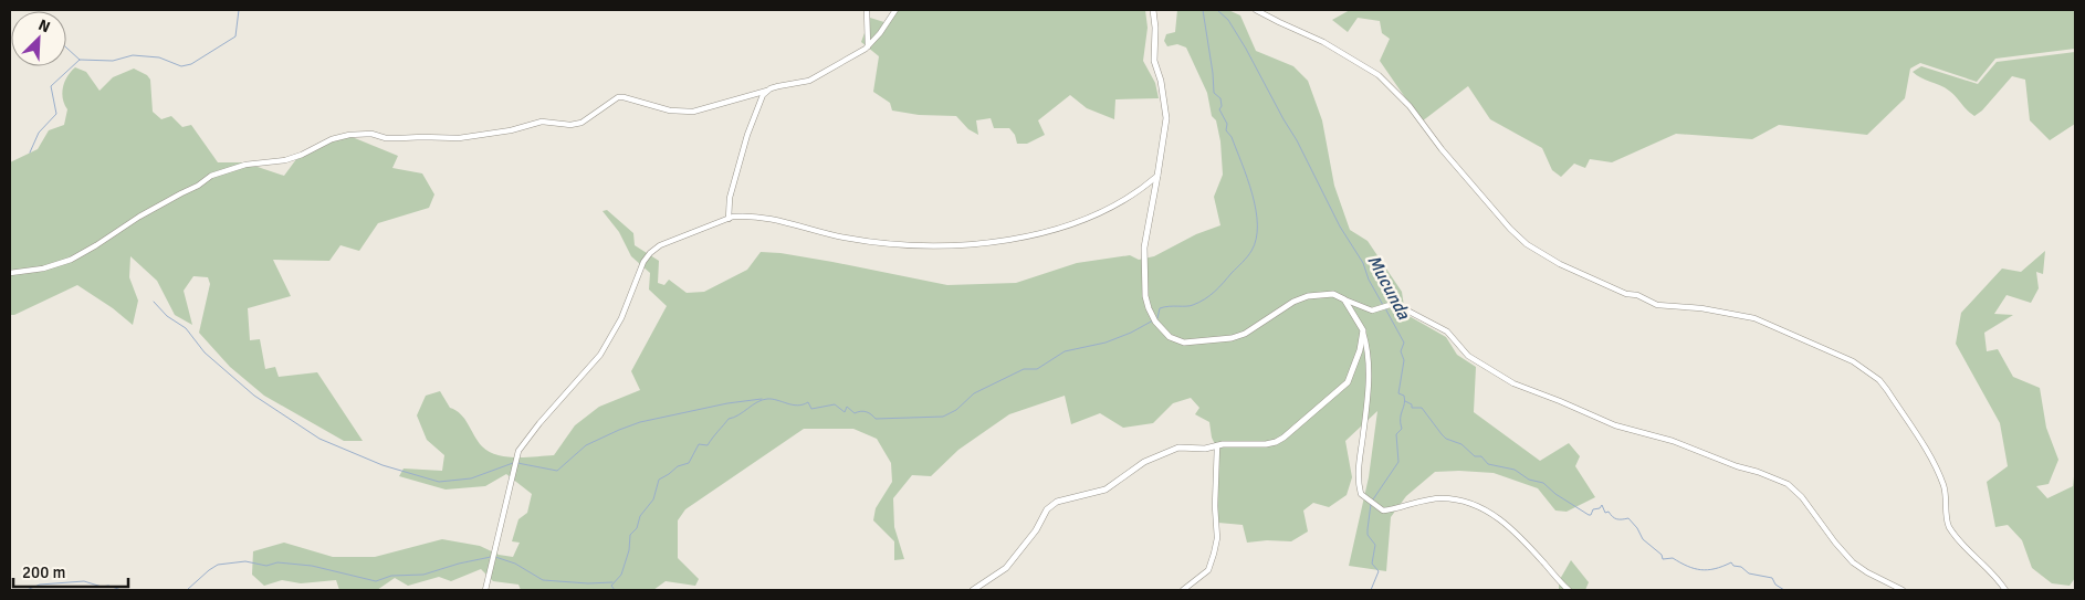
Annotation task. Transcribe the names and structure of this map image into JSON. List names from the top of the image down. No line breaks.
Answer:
{"water":["Mucunda"],"scale_bar":"200 m","north":"top right"}
